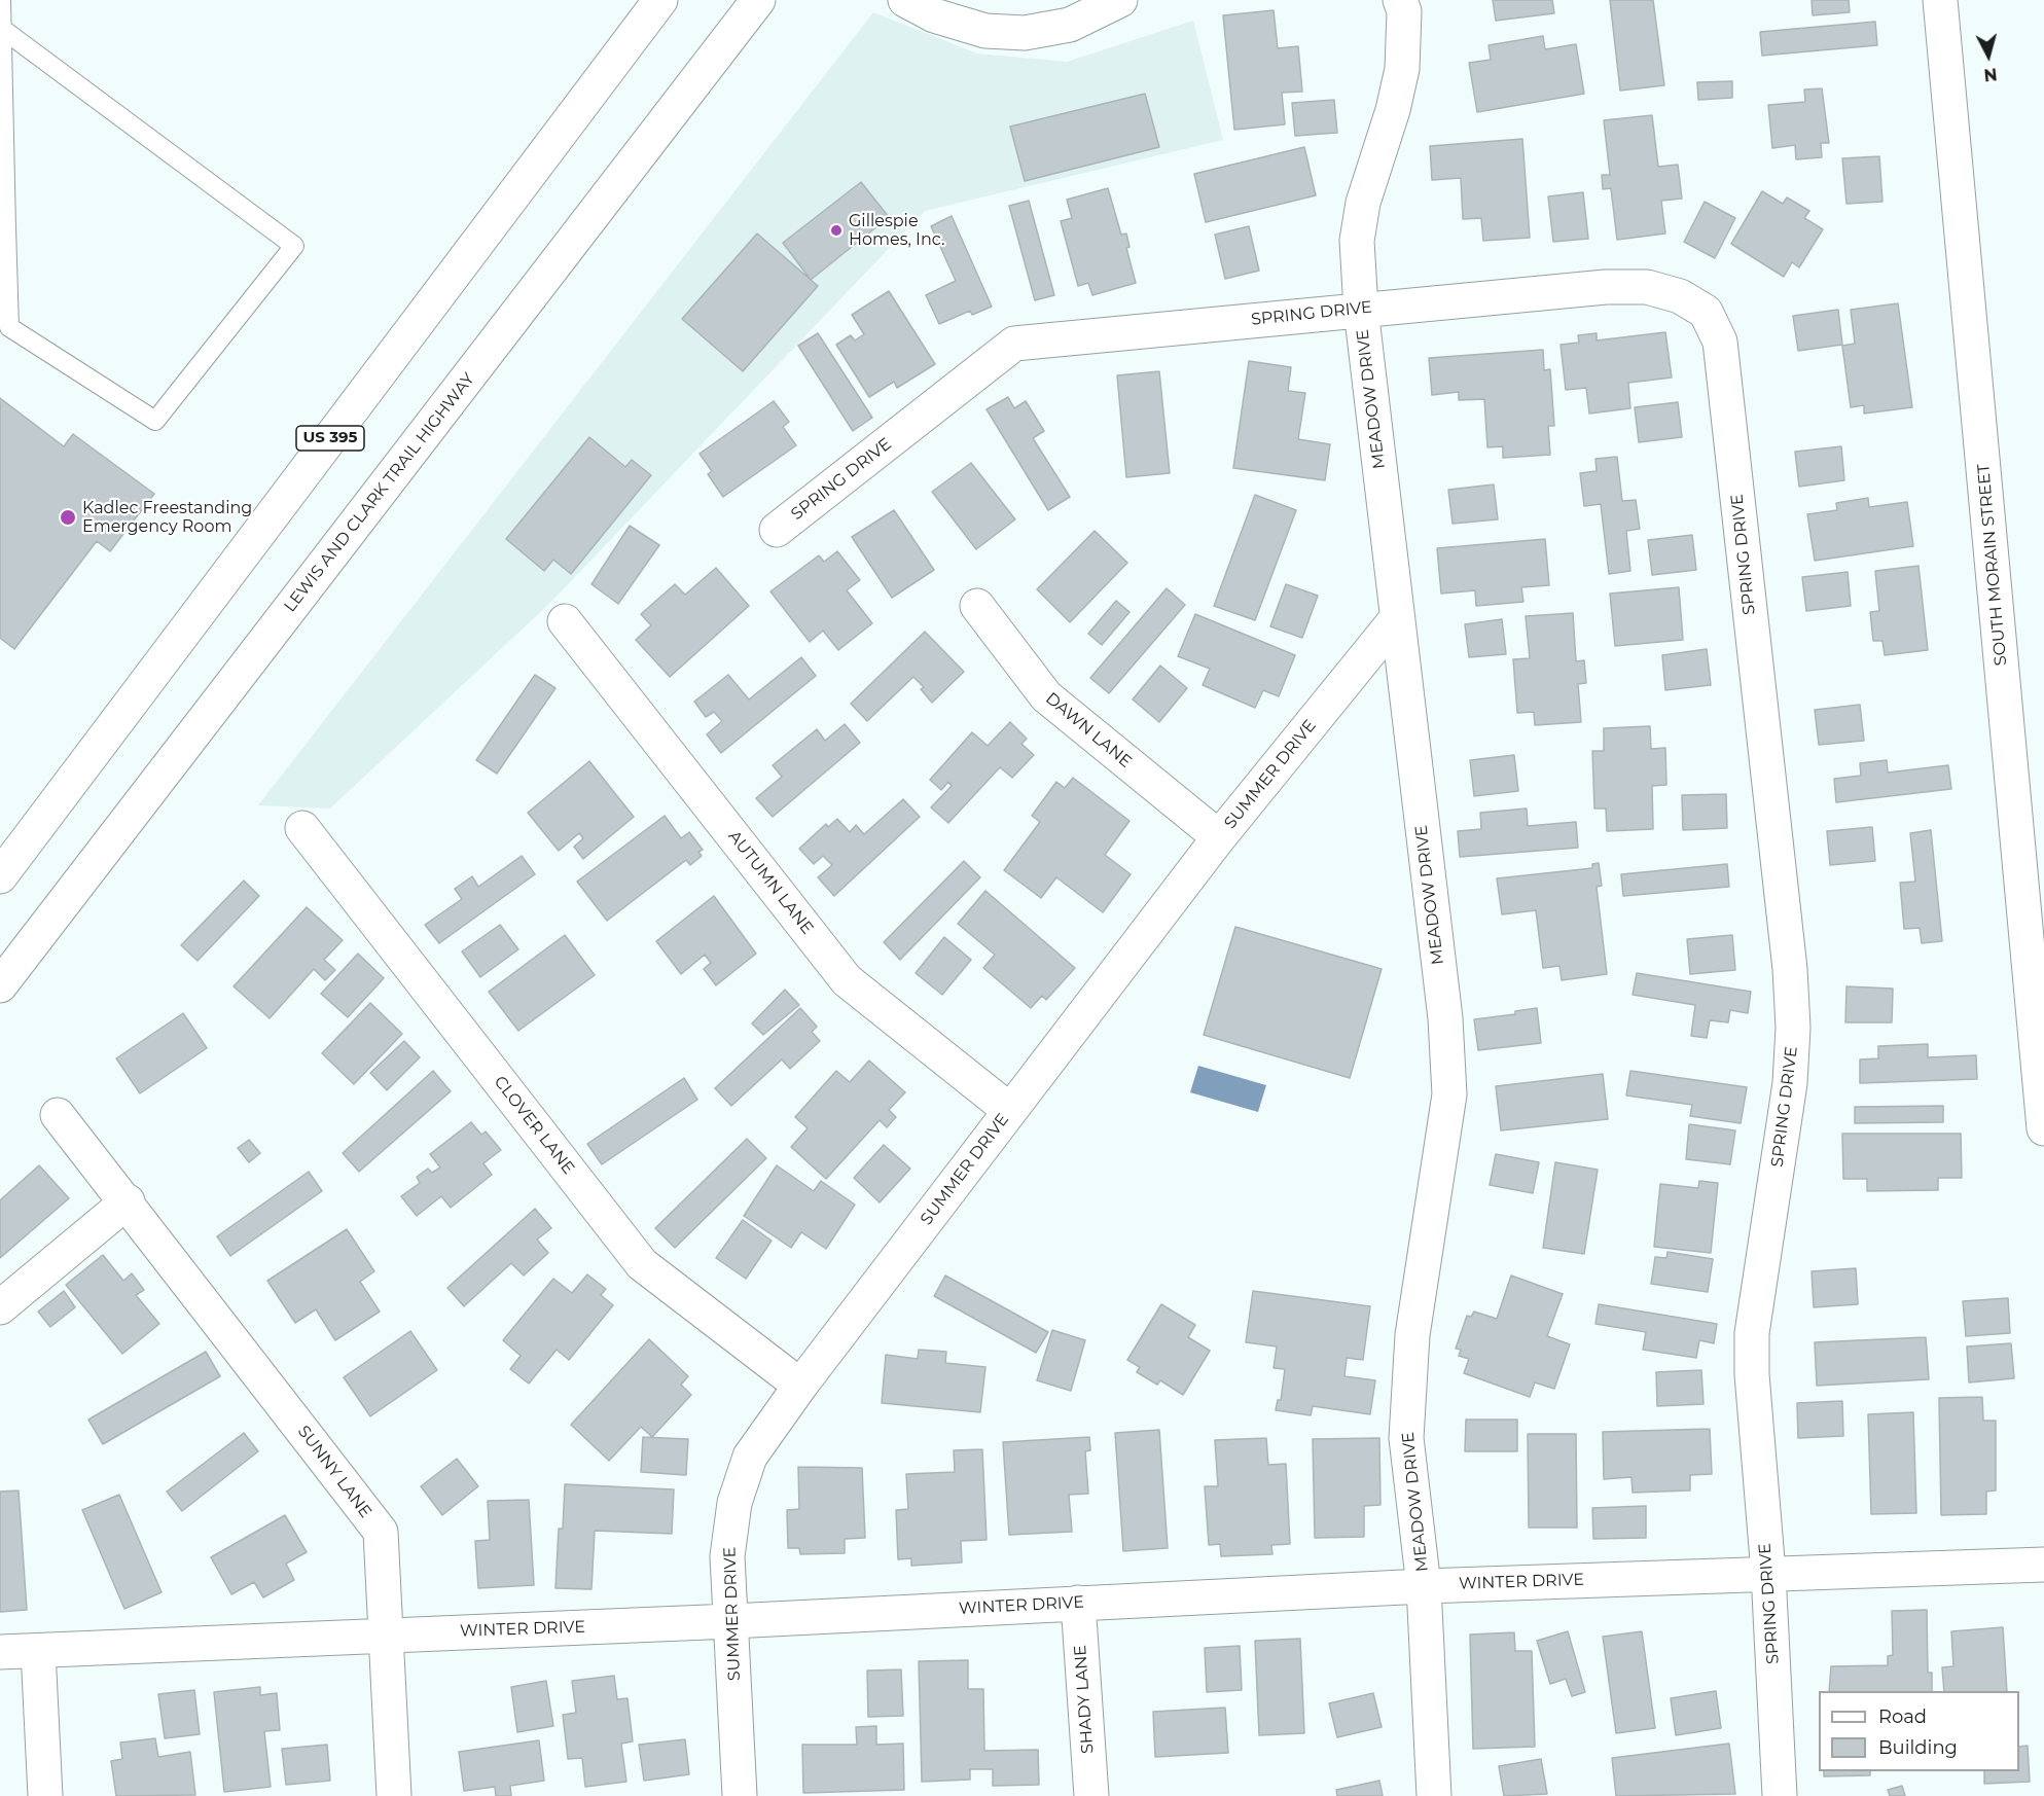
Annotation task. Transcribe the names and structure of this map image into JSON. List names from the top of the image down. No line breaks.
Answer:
{"streets":{"main road":["SPRING DRIVE","MEADOW DRIVE","US 395","LEWIS AND CLARK TRAIL HIGHWAY","SOUTH MORAIN STREET","DAWN LANE","SUMMER DRIVE","AUTUMN LANE","CLOVER LANE","SUNNY LANE","WINTER DRIVE","SHADY LANE"]},"crossings":[["SPRING DRIVE","MEADOW DRIVE"],["SPRING DRIVE","WINTER DRIVE"],["MEADOW DRIVE","SUMMER DRIVE"],["MEADOW DRIVE","WINTER DRIVE"],["DAWN LANE","SUMMER DRIVE"],["SUMMER DRIVE","AUTUMN LANE"],["SUMMER DRIVE","CLOVER LANE"],["SUMMER DRIVE","WINTER DRIVE"],["SUNNY LANE","WINTER DRIVE"],["WINTER DRIVE","SHADY LANE"]],"places":["Gillespie Homes, Inc.","Kadlec Freestanding Emergency Room"],"legend":["Road","Building"],"north":"bottom"}
